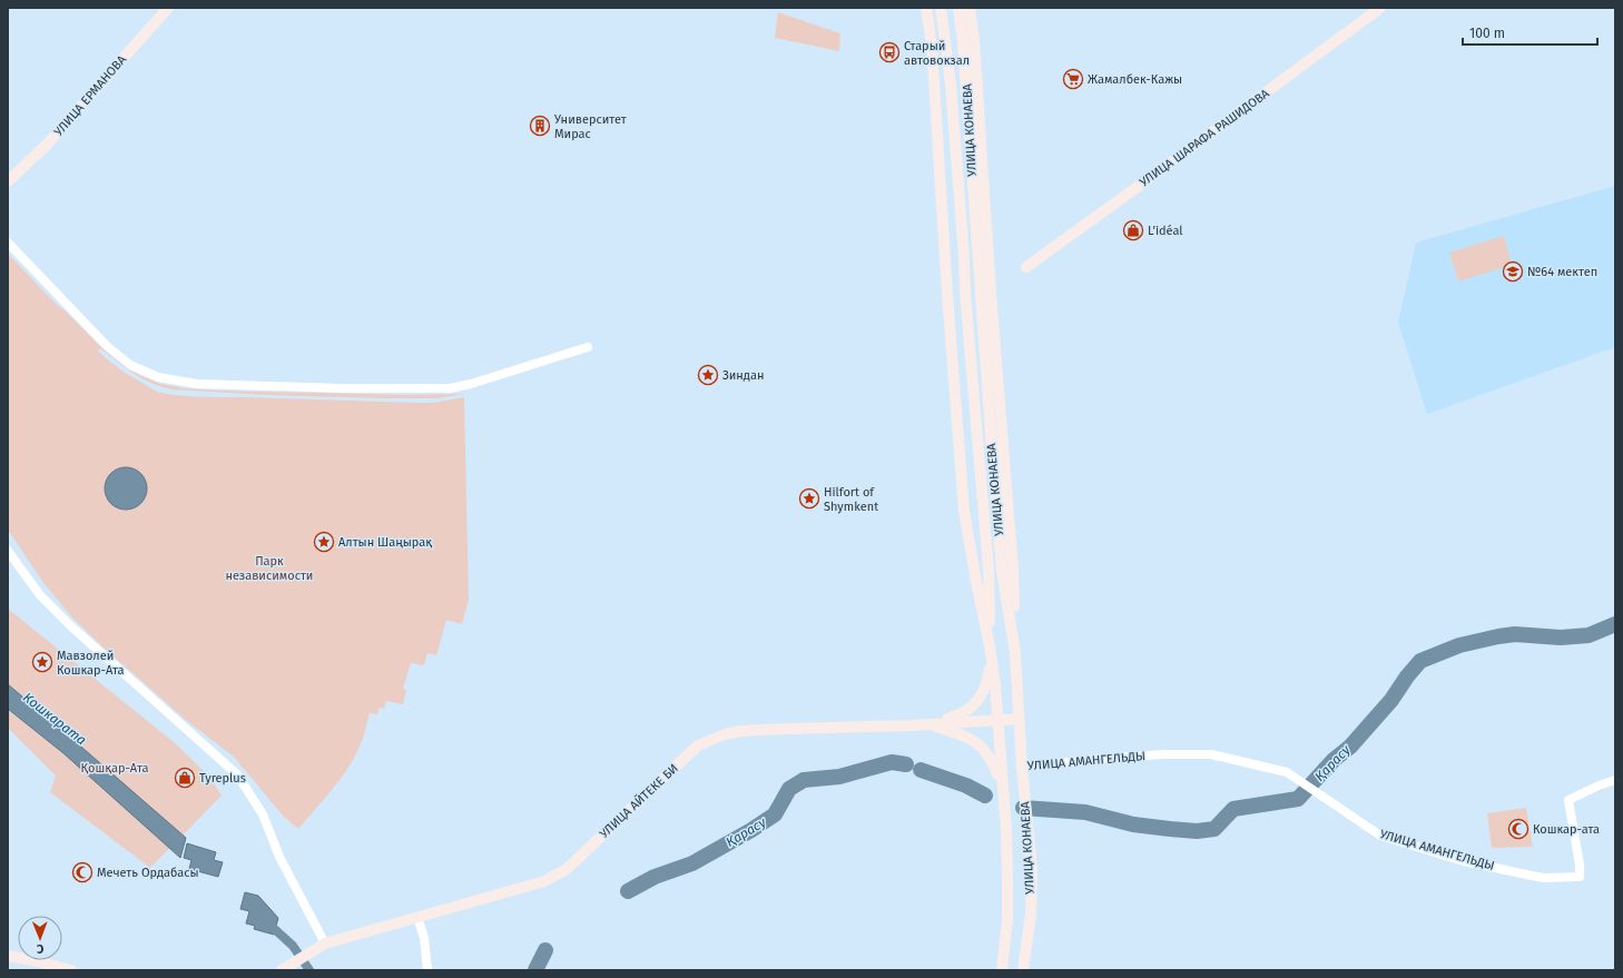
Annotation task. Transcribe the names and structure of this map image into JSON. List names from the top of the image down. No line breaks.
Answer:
{"streets":{"main road":["УЛИЦА ЕРМАНОВА","УЛИЦА КОНАЕВА","УЛИЦА ШАРАФА РАШИДОВА","УЛИЦА АЙТЕКЕ БИ"],"street":["УЛИЦА АМАНГЕЛЬДЫ"]},"crossings":[["УЛИЦА КОНАЕВА","УЛИЦА АМАНГЕЛЬДЫ"],["УЛИЦА КОНАЕВА","УЛИЦА АЙТЕКЕ БИ"]],"water":["Кошкарата","Қарасу"],"parks":["Парк независимости","Қошқар-Ата"],"places":{"bus stop":["Старый автовокзал"],"supermarket":["Жамалбек-Кажы"],"building":["Университет Мирас"],"shop":["L’idéal","Tyreplus"],"school or university":["№64 мектеп"],"place":["Зиндан","Hilfort of Shymkent","Алтын Шаңырақ","Мавзолей Кошкар-Ата"],"mosque":["Кошкар-ата","Мечеть Ордабасы"]},"scale_bar":"100 m","north":"bottom"}
